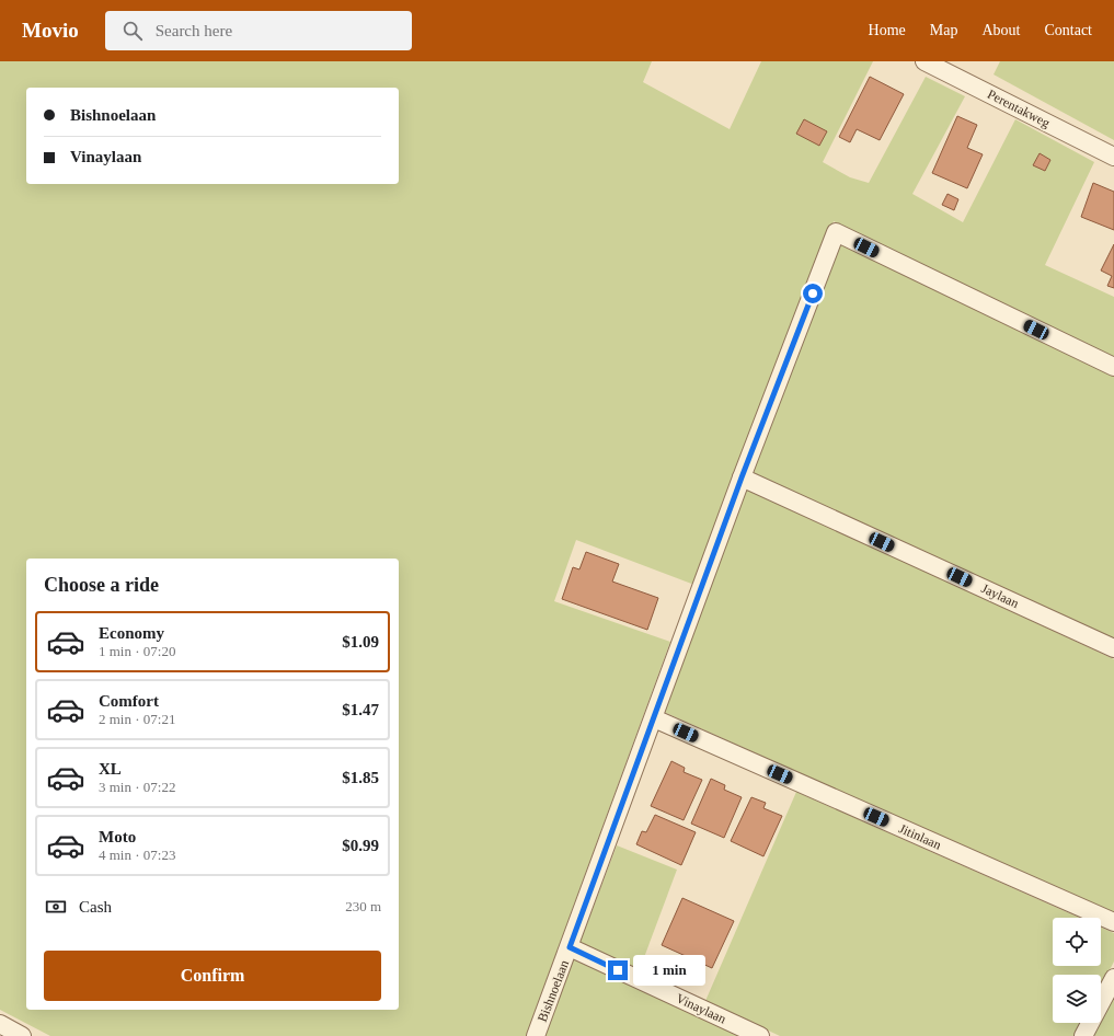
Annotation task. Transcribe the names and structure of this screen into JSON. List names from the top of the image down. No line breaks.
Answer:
{"streets":{"street":["Perentakweg","Jaylaan","Jitinlaan","Bishnoelaan","Vinaylaan"]},"crossings":[["Jaylaan","Bishnoelaan"],["Jitinlaan","Bishnoelaan"],["Bishnoelaan","Vinaylaan"]],"page":{"header":"Movio","search":"Search here","nav":["Home","Map","About","Contact"],"banner":["Bishnoelaan","Vinaylaan"],"heading":"Choose a ride","list":[{"name":"Economy","note":"1 min · 07:20","value":"$1.09"},{"name":"Comfort","note":"2 min · 07:21","value":"$1.47"},{"name":"XL","note":"3 min · 07:22","value":"$1.85"},{"name":"Moto","note":"4 min · 07:23","value":"$0.99"}],"pay":["Cash","230 m"],"buttons":"Confirm","bubble":"1 min"}}
